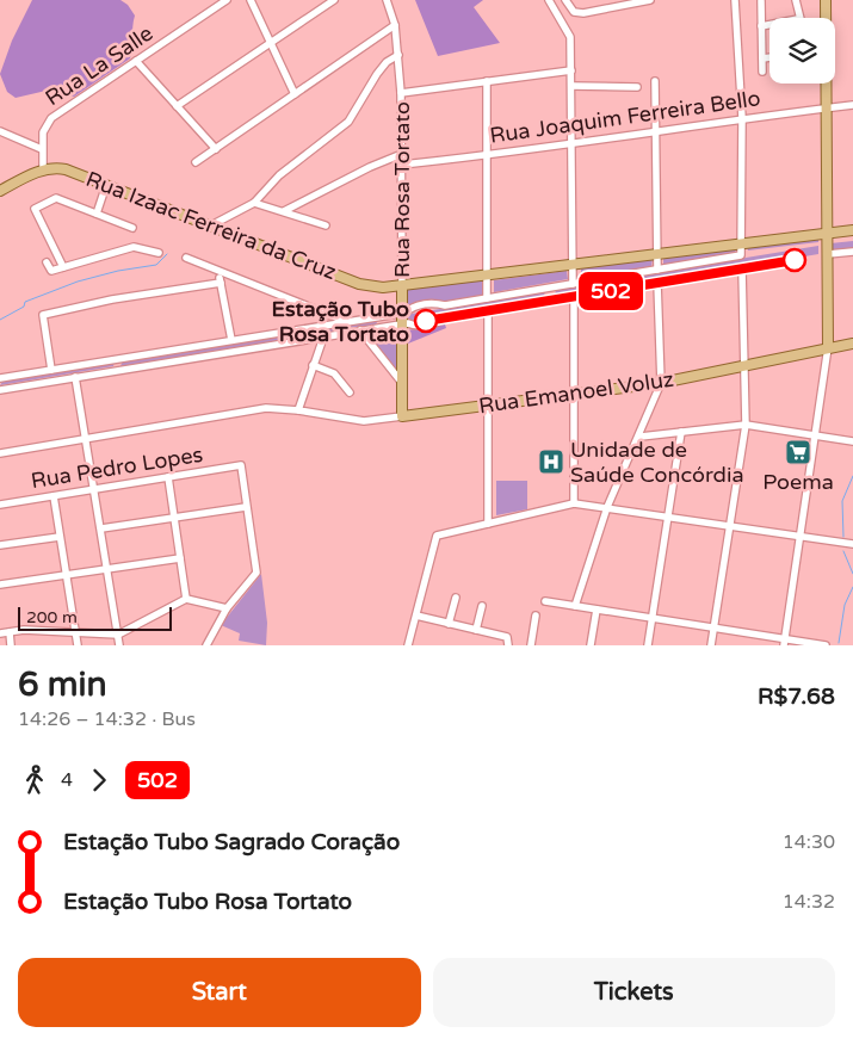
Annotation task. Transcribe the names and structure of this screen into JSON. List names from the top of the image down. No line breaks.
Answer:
{"streets":{"main road":["Rua Rosa Tortato","Rua Izaac Ferreira da Cruz","Rua Emanoel Voluz"],"street":["Rua La Salle","Rua Joaquim Ferreira Bello","Rua Pedro Lopes"]},"crossings":[["Rua Joaquim Ferreira Bello","Rua Rosa Tortato"],["Rua Rosa Tortato","Rua Izaac Ferreira da Cruz"],["Rua Rosa Tortato","Rua Emanoel Voluz"]],"places":{"other":["Estação Tubo Rosa Tortato"],"supermarket":["Poema"],"hospital":["Unidade de Saúde Concórdia"]},"lines":["bus line 502"],"scale_bar":"200 m","page":{"on_map":"502","scale":"200 m","heading":["6 min","14:26 – 14:32 · Bus","R$7.68"],"legs":["4","502"],"list":[{"name":"Estação Tubo Sagrado Coração","value":"14:30"},{"name":"Estação Tubo Rosa Tortato","value":"14:32"}],"buttons":["Start","Tickets"]}}
